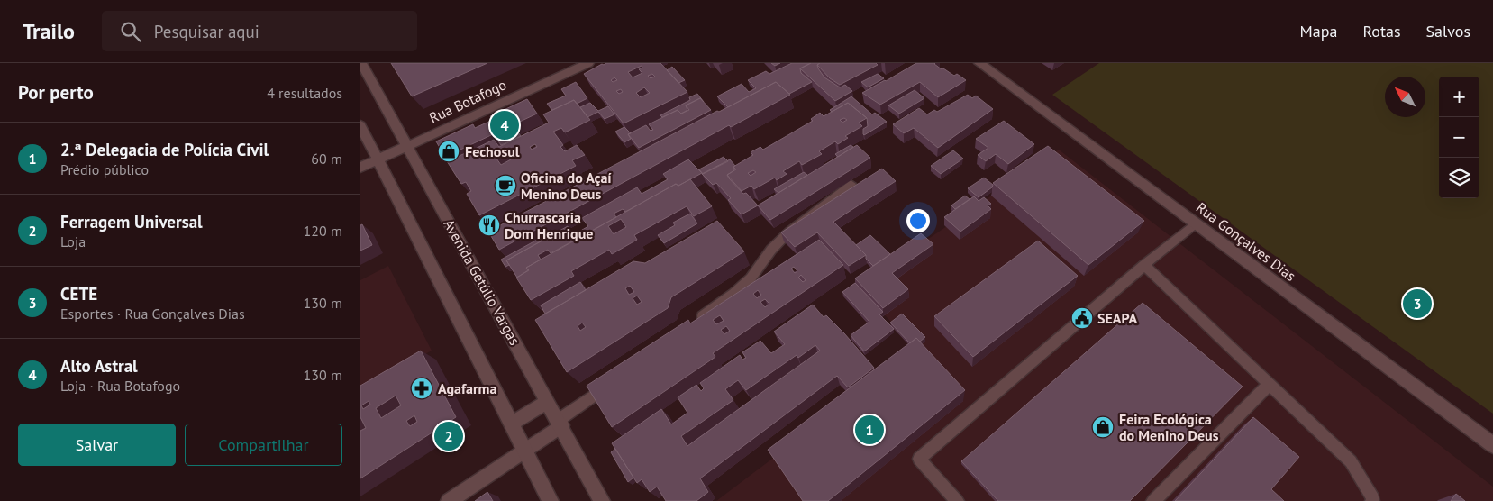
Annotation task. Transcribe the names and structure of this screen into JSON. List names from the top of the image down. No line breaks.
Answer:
{"streets":{"main road":["Rua Botafogo","Rua Gonçalves Dias","Avenida Getúlio Vargas"]},"crossings":[["Rua Botafogo","Avenida Getúlio Vargas"]],"places":{"shop":["Fechosul","Feira Ecológica do Menino Deus"],"cafe":["Oficina do Açaí Menino Deus"],"restaurant":["Churrascaria Dom Henrique"],"public building":["SEAPA"],"pharmacy":["Agafarma"]},"north":"top left","page":{"header":"Trailo","search":"Pesquisar aqui","nav":["Mapa","Rotas","Salvos"],"heading":["Por perto","4 resultados"],"map_buttons":["+","−"],"pins":["4","3","1","2"],"list":[{"mark":"1","name":"2.ª Delegacia de Polícia Civil","note":"Prédio público","value":"60 m"},{"mark":"2","name":"Ferragem Universal","note":"Loja","value":"120 m"},{"mark":"3","name":"CETE","note":"Esportes · Rua Gonçalves Dias","value":"130 m"},{"mark":"4","name":"Alto Astral","note":"Loja · Rua Botafogo","value":"130 m"}],"buttons":["Salvar","Compartilhar"]}}
